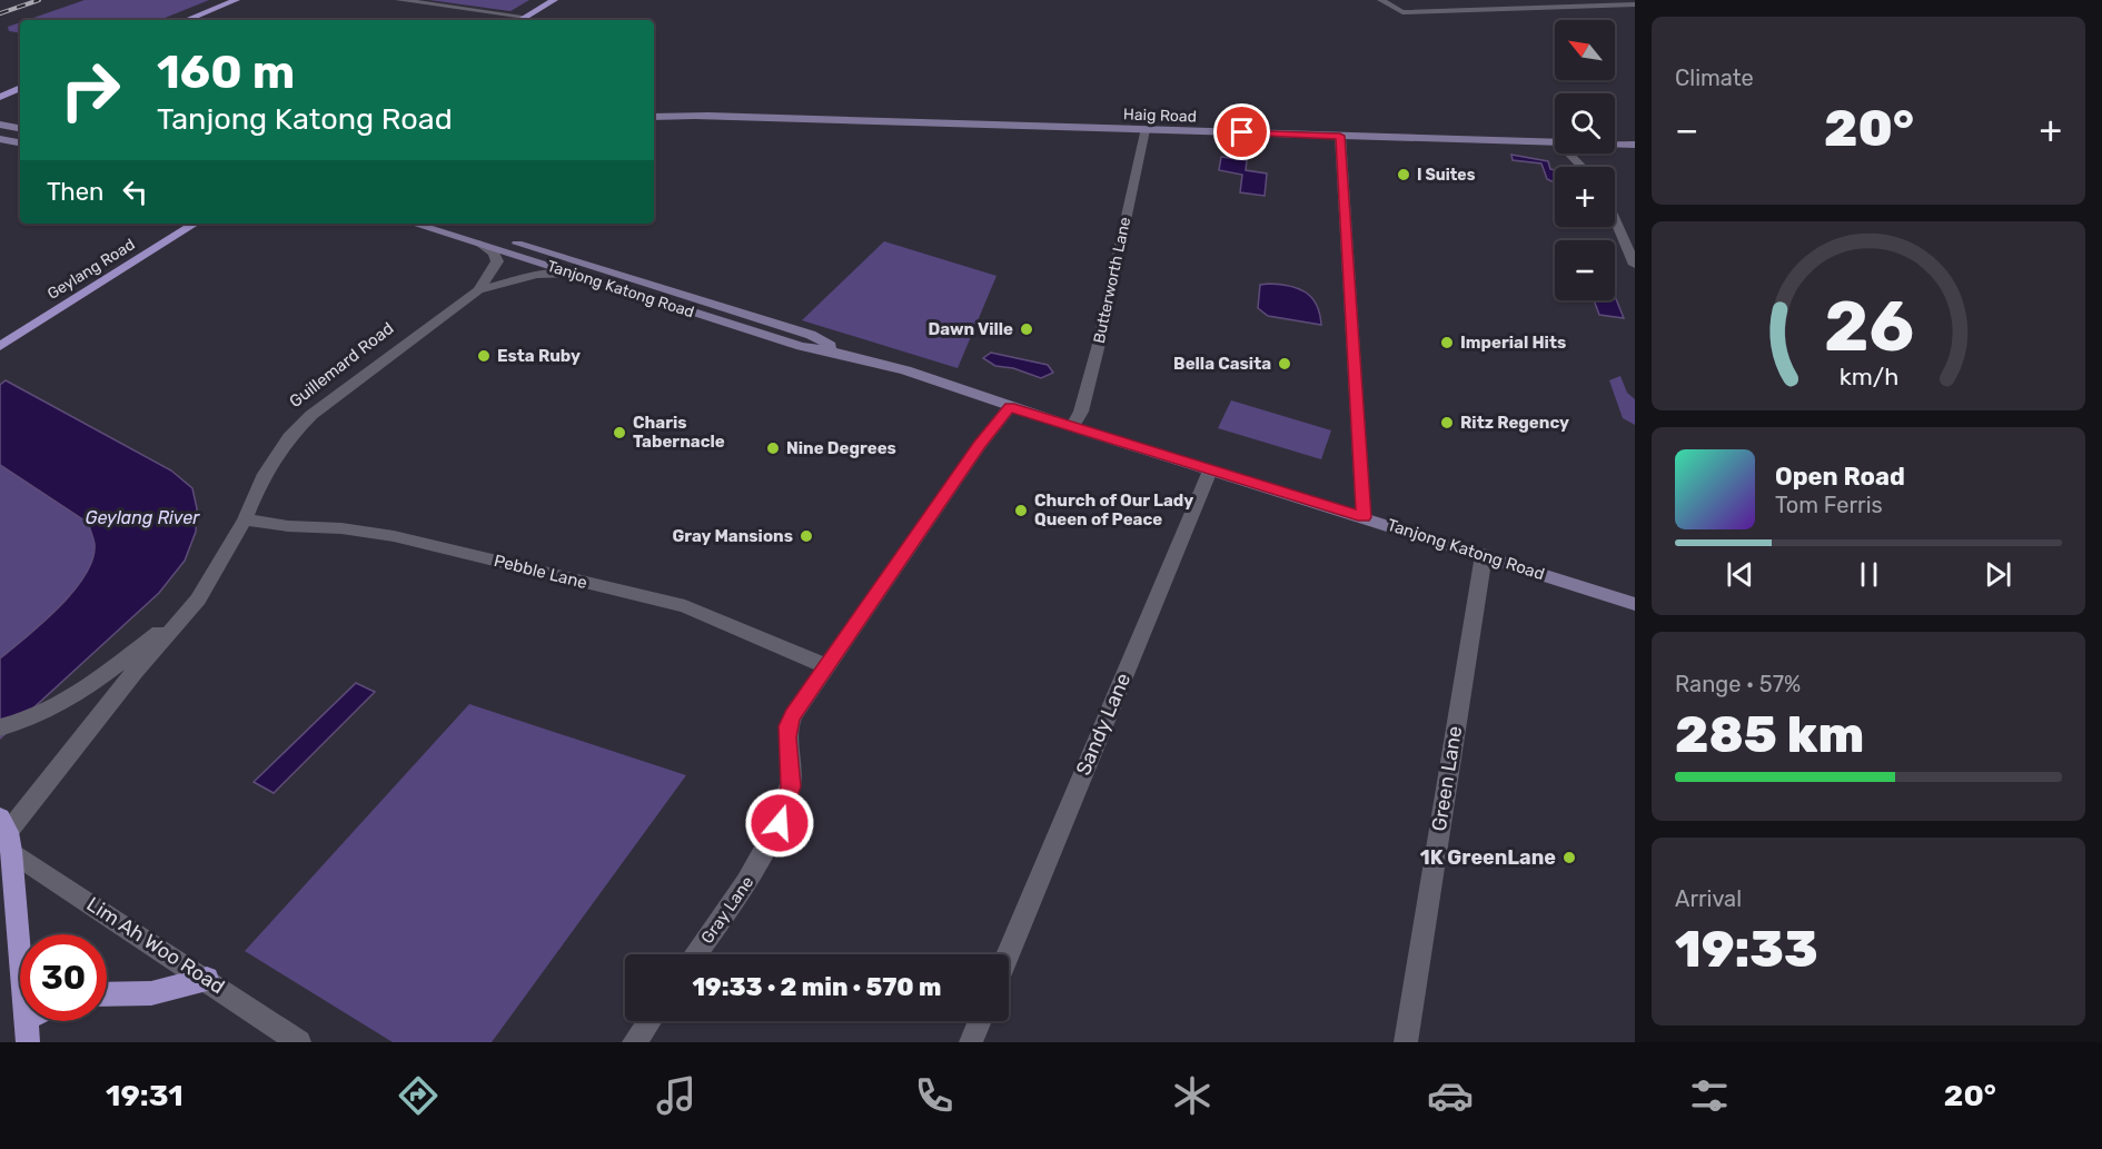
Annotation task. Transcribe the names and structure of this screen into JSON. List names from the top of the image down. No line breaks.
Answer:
{"streets":{"main road":["Haig Road","Geylang Road","Tanjong Katong Road"],"street":["Butterworth Lane","Guillemard Road","Pebble Lane","Sandy Lane","Green Lane","Gray Lane","Lim Ah Woo Road"]},"crossings":[["Haig Road","Butterworth Lane"],["Butterworth Lane","Tanjong Katong Road"],["Tanjong Katong Road","Guillemard Road"],["Tanjong Katong Road","Sandy Lane"],["Tanjong Katong Road","Green Lane"],["Tanjong Katong Road","Gray Lane"],["Guillemard Road","Pebble Lane"],["Guillemard Road","Lim Ah Woo Road"],["Pebble Lane","Gray Lane"]],"water":["Geylang River"],"places":["I Suites","Dawn Ville","Imperial Hits","Esta Ruby","Bella Casita","Ritz Regency","Charis Tabernacle","Nine Degrees","Church of Our Lady Queen of Peace","Gray Mansions","1K GreenLane"],"north":"top left","page":{"tile":["Climate",["Range · 57%","285 km"],["Arrival","19:33"]],"map_buttons":["+","−"],"turn":["160 m","Tanjong Katong Road"],"heat":["−","20°","+"],"then":"Then","song":["Open Road","Tom Ferris"],"limit":"30","trip":"19:33 · 2 min · 570 m","tabs":["19:31","20°"],"gauge":["26","km/h"]}}
